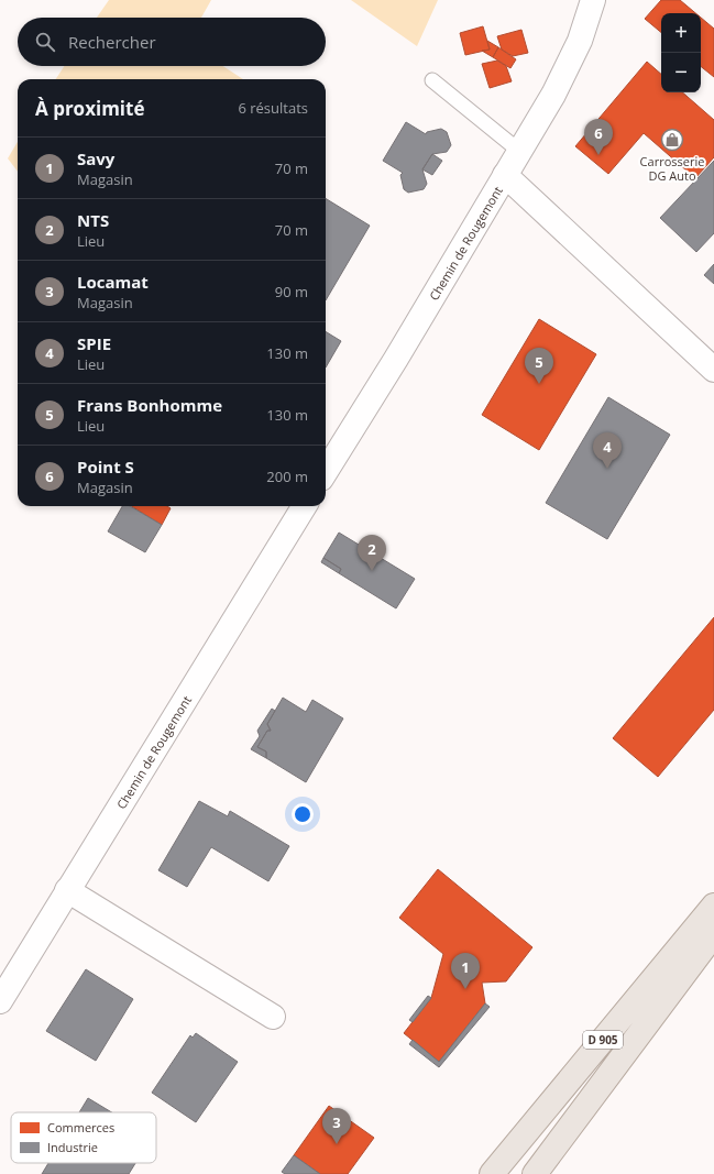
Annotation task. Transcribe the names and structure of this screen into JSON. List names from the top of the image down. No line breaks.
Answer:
{"streets":{"main road":["D 905"],"street":["Chemin de Rougemont"]},"places":{"shop":["Carrosserie DG Auto"]},"legend":["Commerces","Industrie"],"page":{"map_buttons":["+","−"],"search":"Rechercher","heading":["À proximité","6 résultats"],"pins":["6","5","4","2","1","3"],"list":[{"mark":"1","name":"Savy","note":"Magasin","value":"70 m"},{"mark":"2","name":"NTS","note":"Lieu","value":"70 m"},{"mark":"3","name":"Locamat","note":"Magasin","value":"90 m"},{"mark":"4","name":"SPIE","note":"Lieu","value":"130 m"},{"mark":"5","name":"Frans Bonhomme","note":"Lieu","value":"130 m"},{"mark":"6","name":"Point S","note":"Magasin","value":"200 m"}]}}
